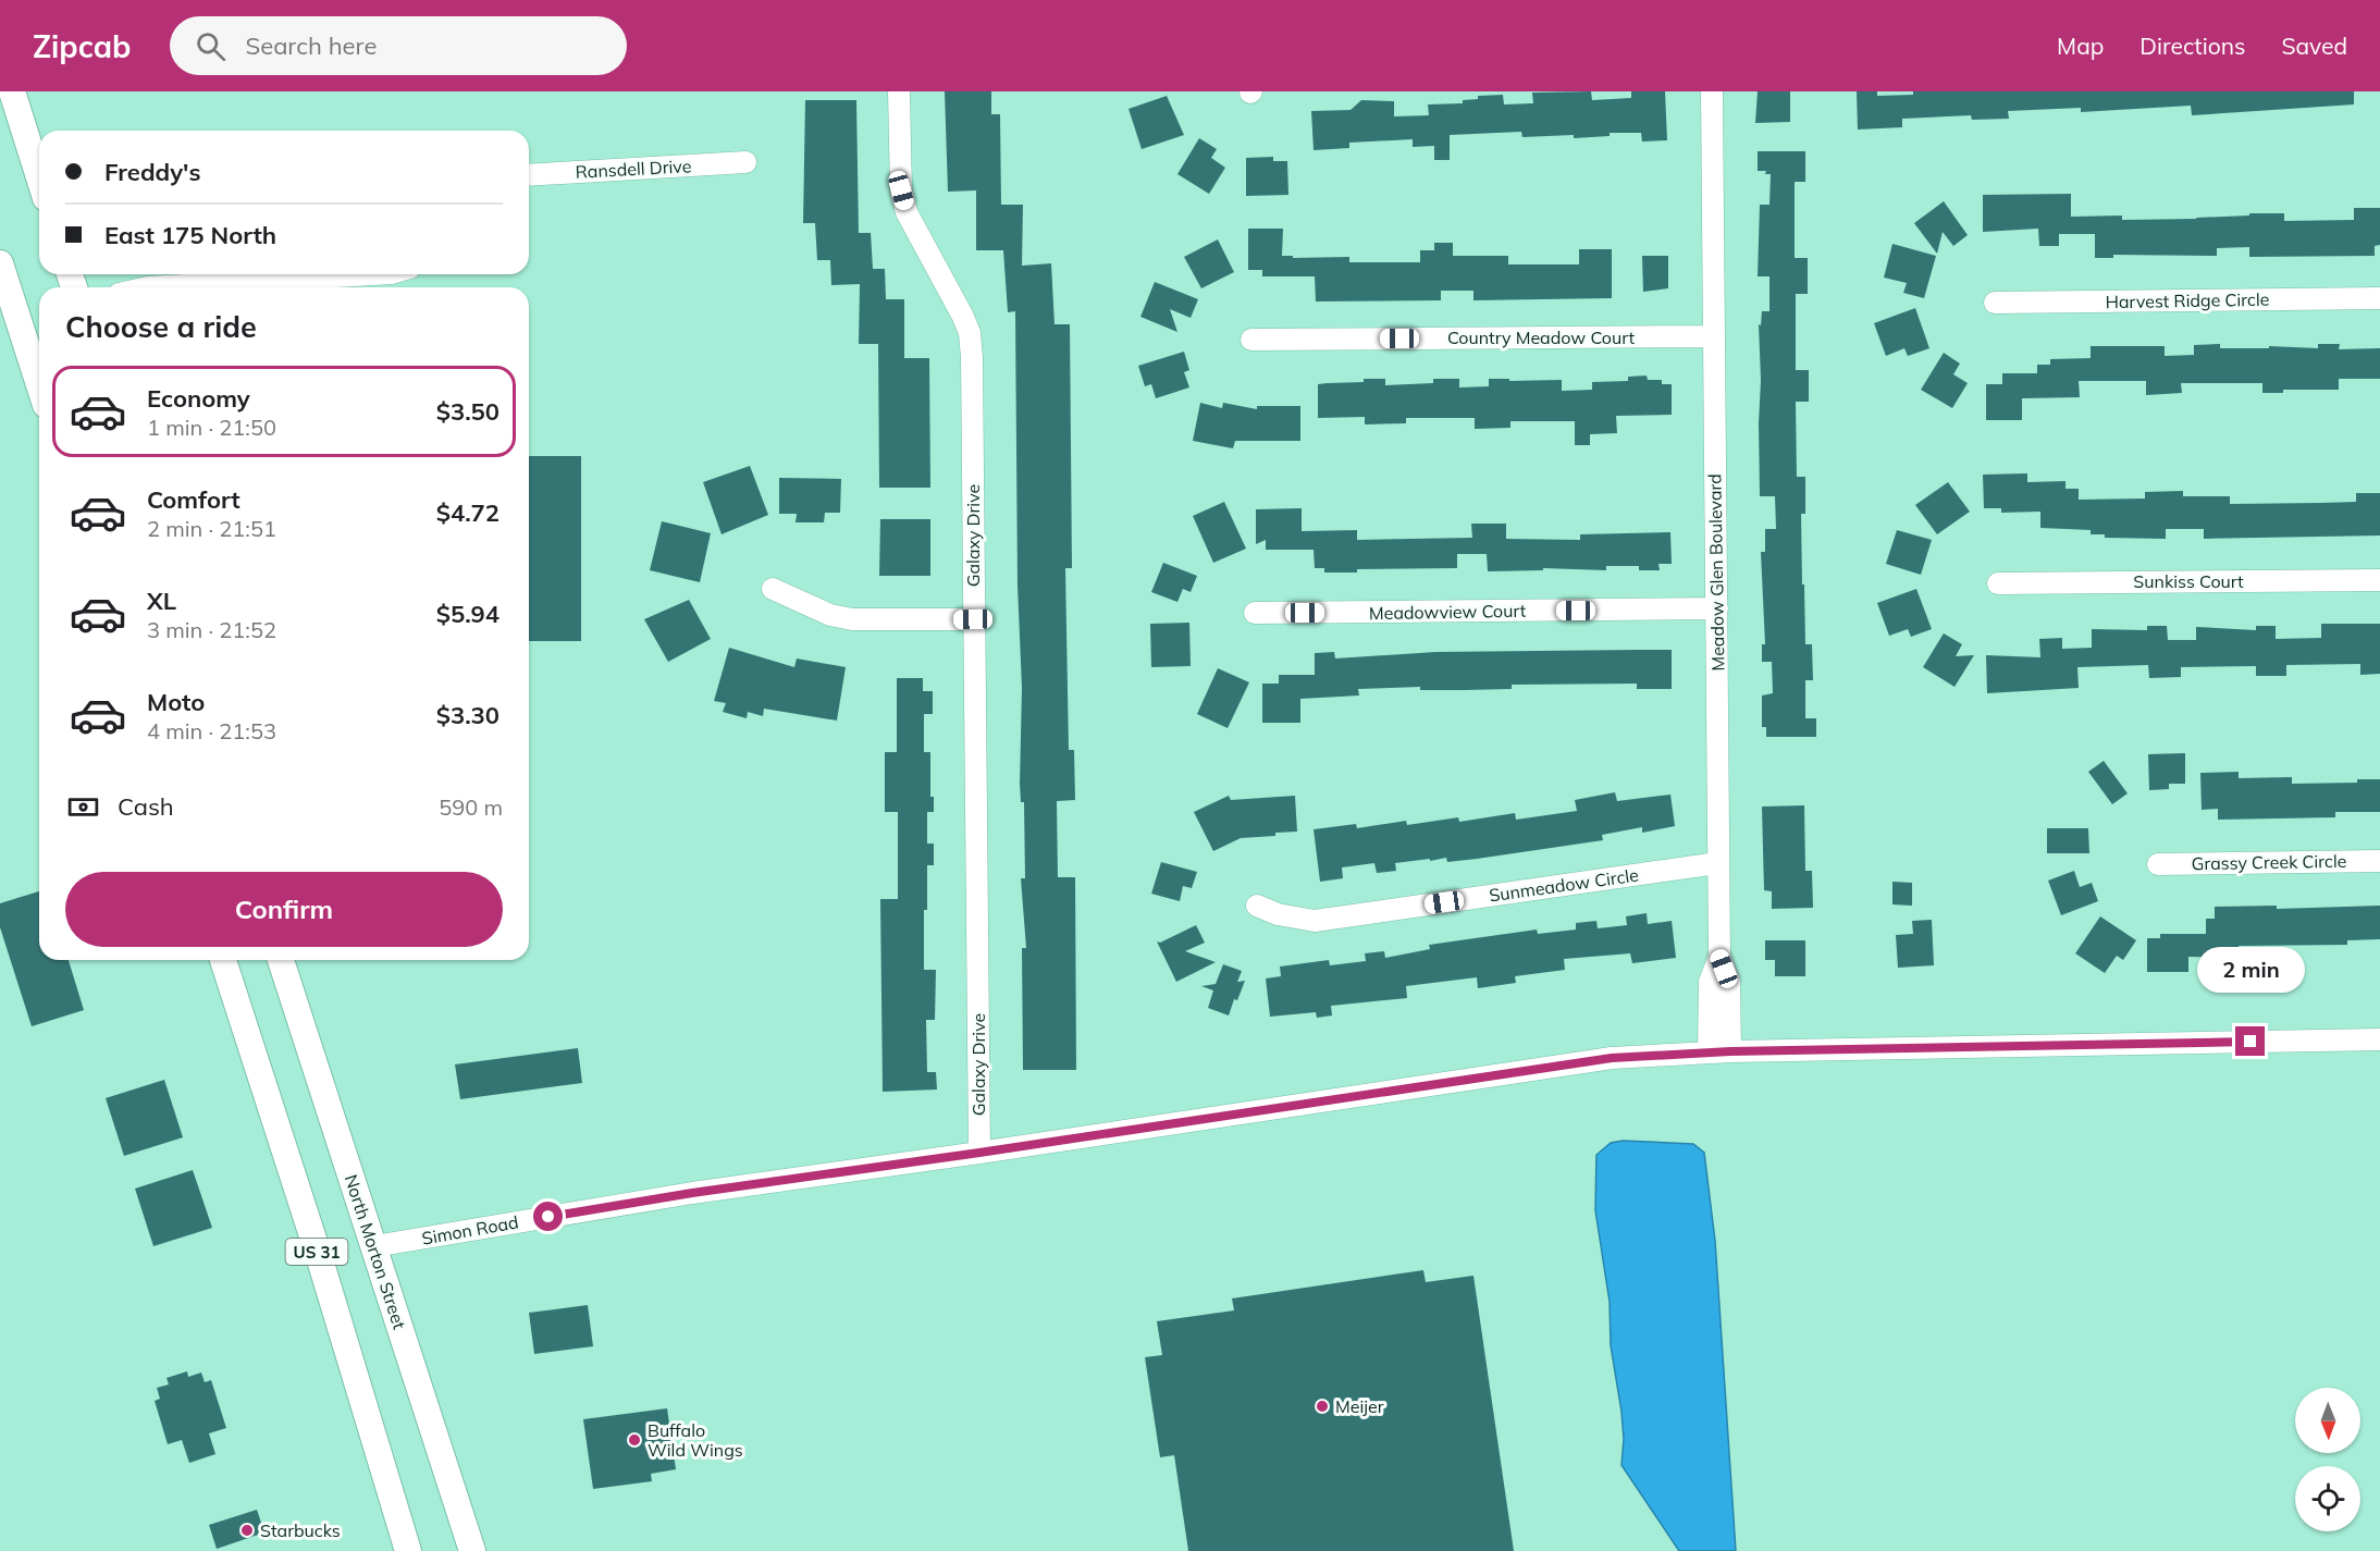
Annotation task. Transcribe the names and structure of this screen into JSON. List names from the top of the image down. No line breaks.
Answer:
{"streets":{"main road":["US 31","North Morton Street"],"street":["Ransdell Drive","Harvest Ridge Circle","Country Meadow Court","Galaxy Drive","Meadow Glen Boulevard","Sunkiss Court","Meadowview Court","Grassy Creek Circle","Sunmeadow Circle","Simon Road"]},"crossings":[["Country Meadow Court","Meadow Glen Boulevard"],["Galaxy Drive","Simon Road"],["Meadow Glen Boulevard","Meadowview Court"],["Meadow Glen Boulevard","Sunmeadow Circle"],["Meadow Glen Boulevard","Simon Road"],["Simon Road","North Morton Street"]],"places":["Meijer","Buffalo Wild Wings","Starbucks"],"north":"bottom","page":{"header":"Zipcab","search":"Search here","nav":["Map","Directions","Saved"],"banner":["Freddy's","East 175 North"],"heading":"Choose a ride","list":[{"name":"Economy","note":"1 min · 21:50","value":"$3.50"},{"name":"Comfort","note":"2 min · 21:51","value":"$4.72"},{"name":"XL","note":"3 min · 21:52","value":"$5.94"},{"name":"Moto","note":"4 min · 21:53","value":"$3.30"}],"pay":["Cash","590 m"],"buttons":"Confirm","bubble":"2 min"}}
